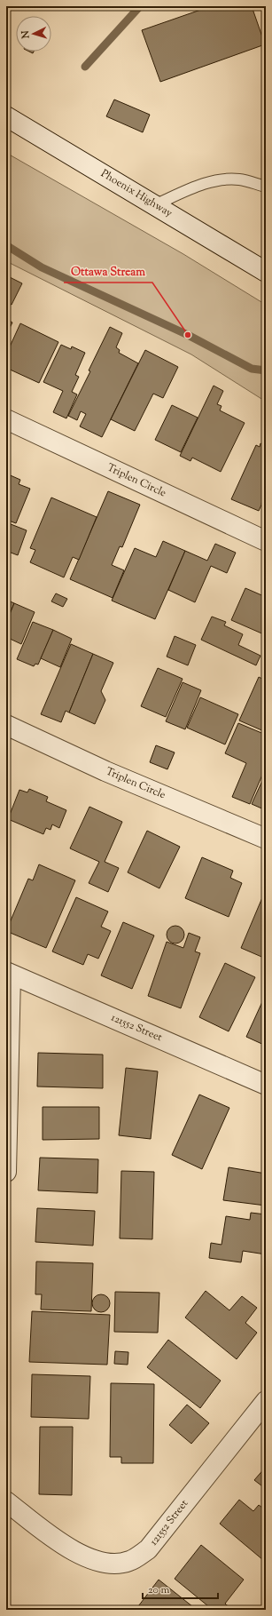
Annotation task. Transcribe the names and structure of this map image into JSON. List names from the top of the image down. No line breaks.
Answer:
{"streets":{"street":["Phoenix Highway","Triplen Circle","121552 Street"]},"places":["Ottawa Stream"],"scale_bar":"20 m","north":"left"}
